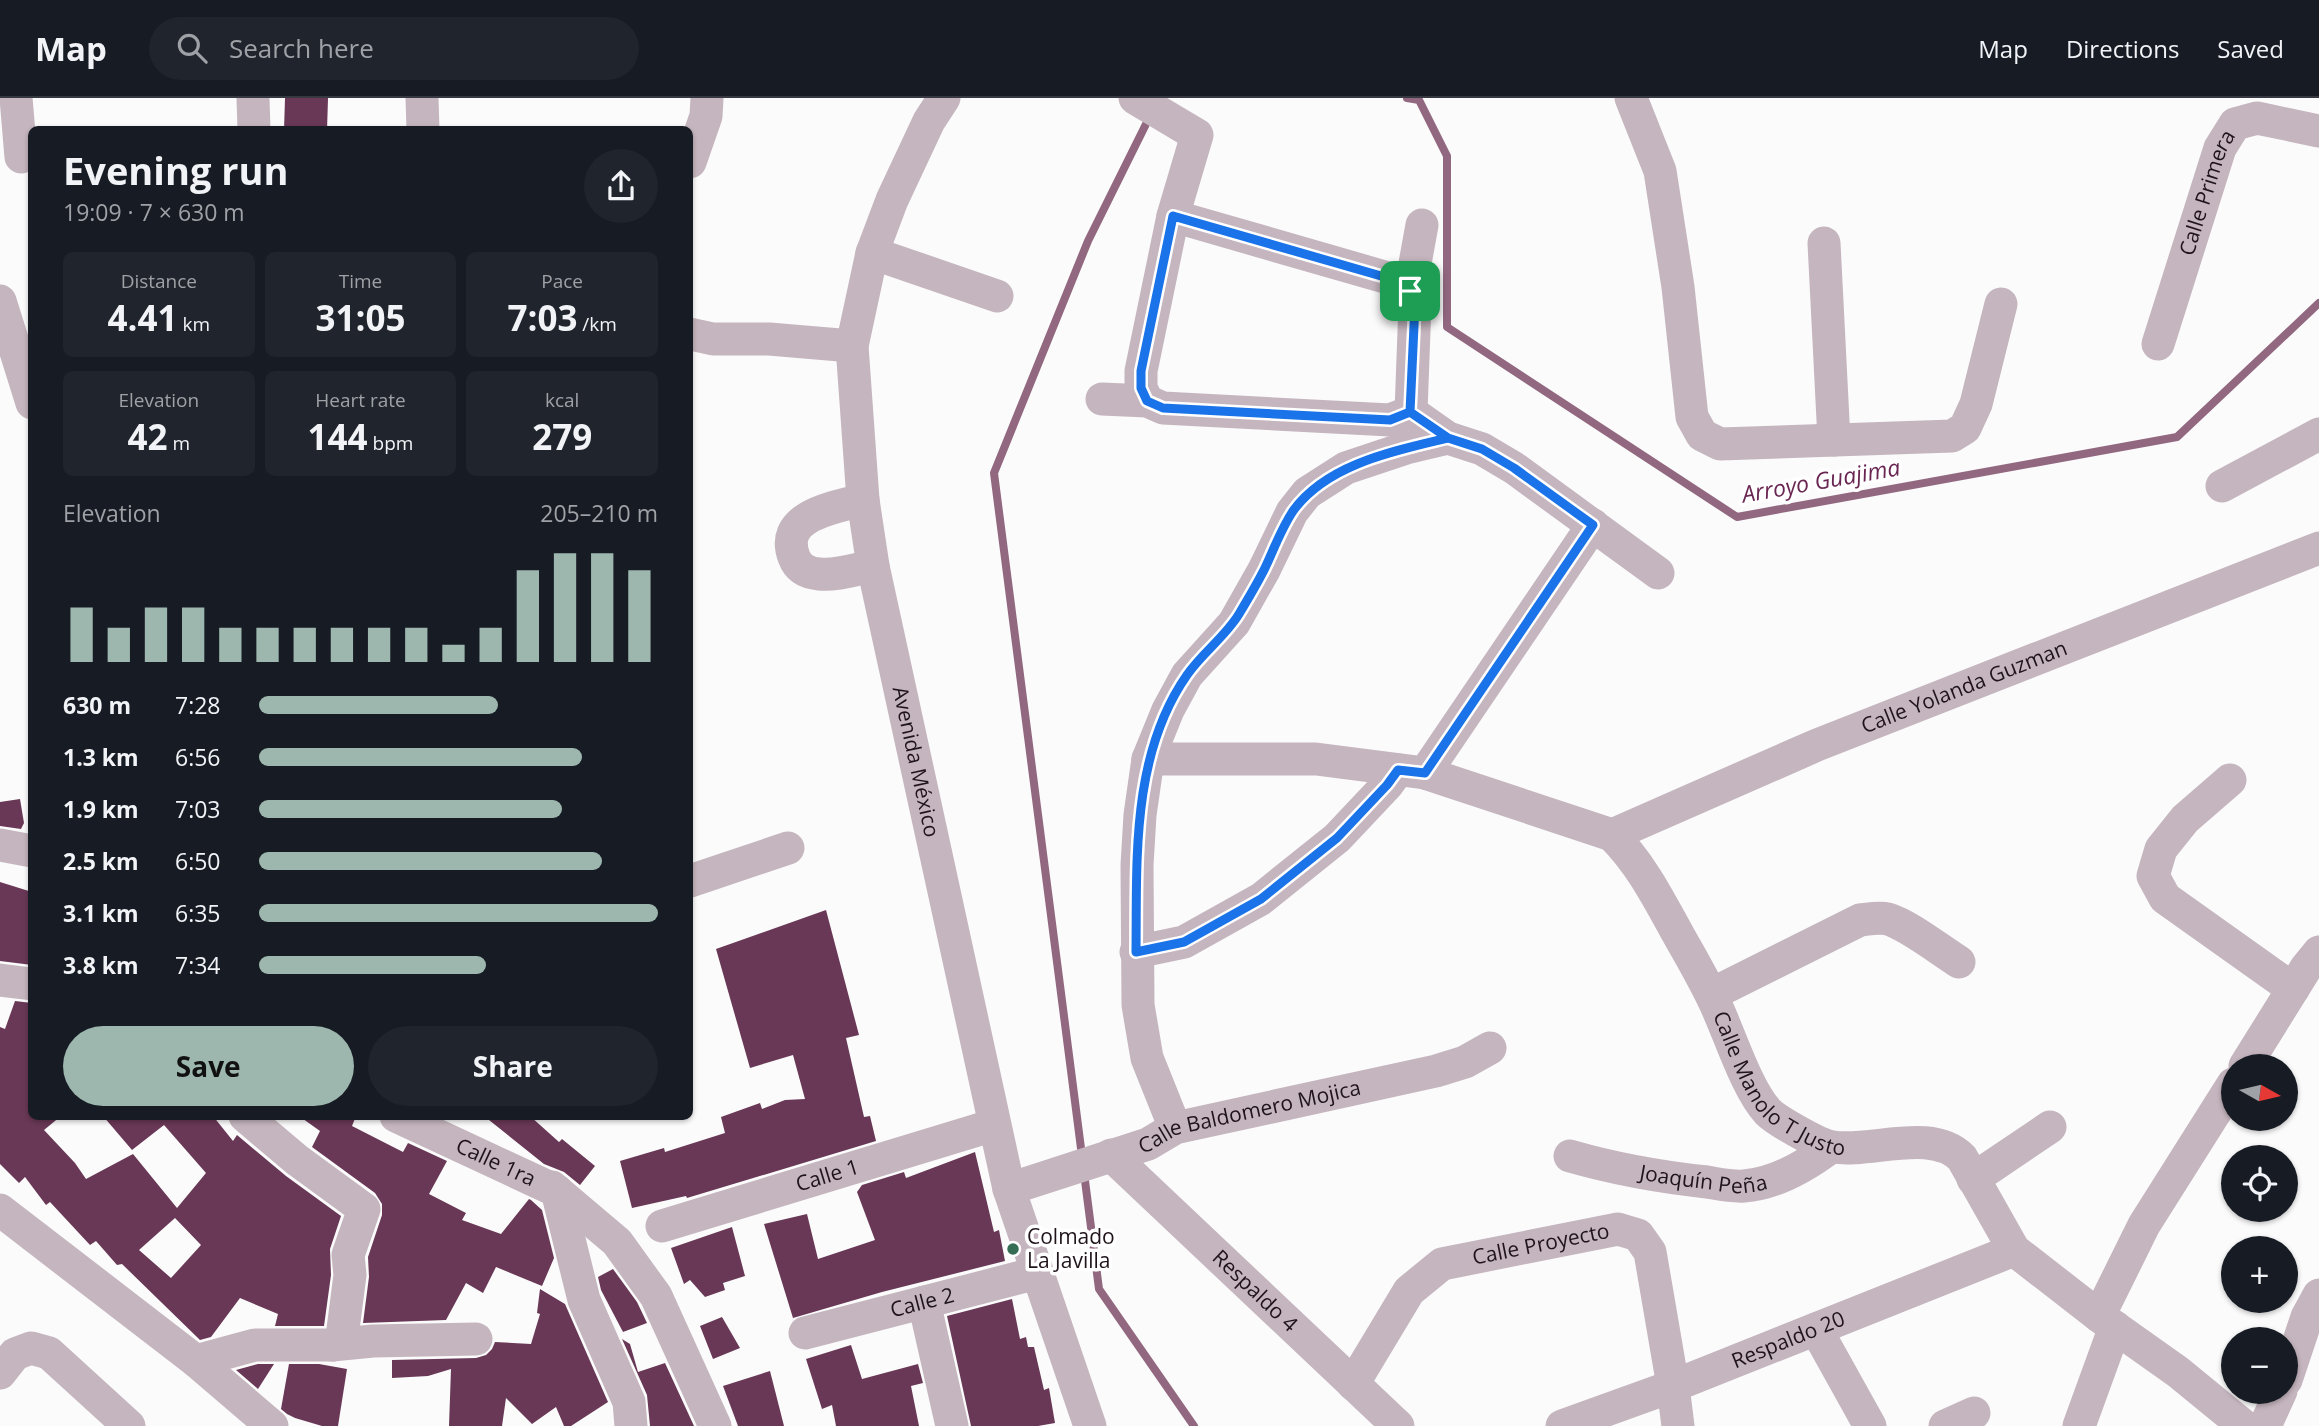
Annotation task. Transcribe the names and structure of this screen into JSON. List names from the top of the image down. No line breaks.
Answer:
{"streets":{"street":["Calle Primera","Calle Yolanda Guzman","Avenida México","Calle Manolo T Justo","Calle Baldomero Mojica","Calle 1ra","Joaquín Peña","Calle 1","Calle Proyecto","Respaldo 4","Calle 2","Respaldo 20"]},"crossings":[["Calle Yolanda Guzman","Calle Manolo T Justo"],["Avenida México","Calle Baldomero Mojica"],["Avenida México","Calle 1"],["Avenida México","Calle 2"],["Calle Manolo T Justo","Joaquín Peña"],["Calle Manolo T Justo","Respaldo 20"],["Calle Baldomero Mojica","Respaldo 4"],["Calle Proyecto","Respaldo 4"],["Calle Proyecto","Respaldo 20"]],"water":["Arroyo Guajima"],"places":["Colmado La Javilla"],"north":"right","page":{"header":"Map","search":"Search here","nav":["Map","Directions","Saved"],"heading":["Evening run","19:09 · 7 × 630 m"],"stats":[["Distance","4.41 km"],["Time","31:05"],["Pace","7:03 /km"],["Elevation","42 m"],["Heart rate","144 bpm"],["kcal","279"]],"chart":["Elevation","205–210 m"],"list":[{"name":"630 m","note":"7:28"},{"name":"1.3 km","note":"6:56"},{"name":"1.9 km","note":"7:03"},{"name":"2.5 km","note":"6:50"},{"name":"3.1 km","note":"6:35"},{"name":"3.8 km","note":"7:34"}],"buttons":["Save","Share"],"map_buttons":["+","−"]}}
